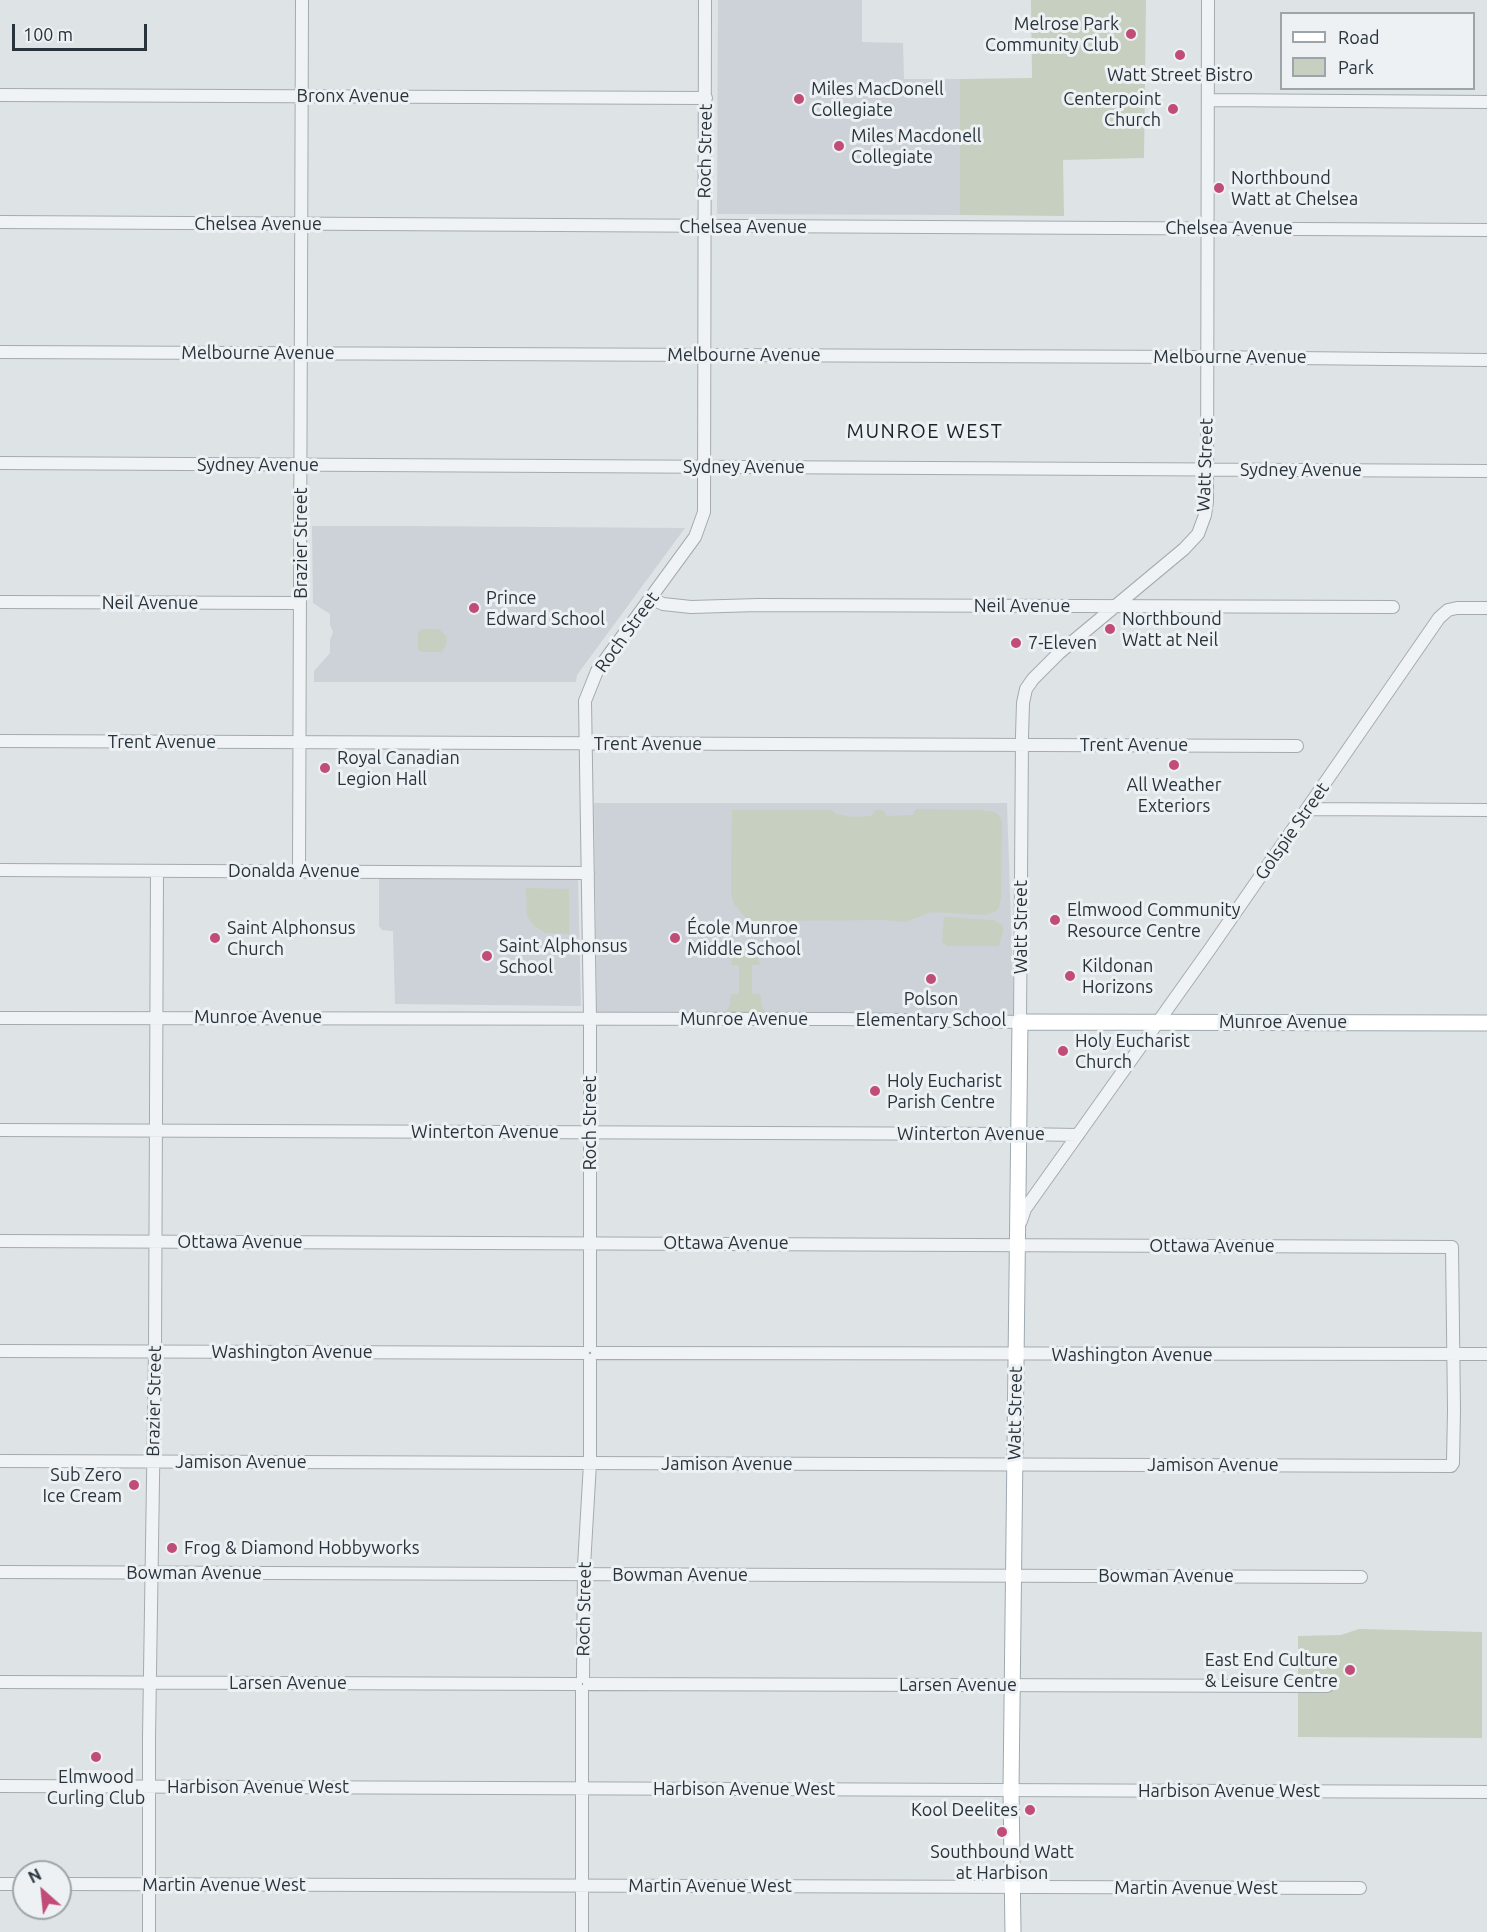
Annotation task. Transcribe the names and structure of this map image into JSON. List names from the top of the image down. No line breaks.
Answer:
{"streets":{"main road":["Watt Street","Munroe Avenue"],"street":["Bronx Avenue","Roch Street","Chelsea Avenue","Melbourne Avenue","Sydney Avenue","Brazier Street","Neil Avenue","Trent Avenue","Golspie Street","Donalda Avenue","Winterton Avenue","Ottawa Avenue","Washington Avenue","Jamison Avenue","Bowman Avenue","Larsen Avenue","Harbison Avenue West","Martin Avenue West"]},"crossings":[["Bronx Avenue","Roch Street"],["Bronx Avenue","Brazier Street"],["Roch Street","Chelsea Avenue"],["Roch Street","Melbourne Avenue"],["Roch Street","Sydney Avenue"],["Roch Street","Neil Avenue"],["Roch Street","Trent Avenue"],["Roch Street","Donalda Avenue"],["Roch Street","Munroe Avenue"],["Roch Street","Winterton Avenue"],["Roch Street","Ottawa Avenue"],["Roch Street","Washington Avenue"],["Roch Street","Jamison Avenue"],["Roch Street","Bowman Avenue"],["Roch Street","Larsen Avenue"],["Roch Street","Harbison Avenue West"],["Roch Street","Martin Avenue West"],["Chelsea Avenue","Watt Street"],["Chelsea Avenue","Brazier Street"],["Melbourne Avenue","Watt Street"],["Melbourne Avenue","Brazier Street"],["Sydney Avenue","Watt Street"],["Sydney Avenue","Brazier Street"],["Watt Street","Neil Avenue"],["Watt Street","Trent Avenue"],["Watt Street","Golspie Street"],["Watt Street","Munroe Avenue"],["Watt Street","Winterton Avenue"],["Watt Street","Ottawa Avenue"],["Watt Street","Washington Avenue"],["Watt Street","Jamison Avenue"],["Watt Street","Bowman Avenue"],["Watt Street","Larsen Avenue"],["Watt Street","Harbison Avenue West"],["Watt Street","Martin Avenue West"],["Brazier Street","Neil Avenue"],["Brazier Street","Trent Avenue"],["Brazier Street","Donalda Avenue"],["Brazier Street","Munroe Avenue"],["Brazier Street","Winterton Avenue"],["Brazier Street","Ottawa Avenue"],["Brazier Street","Washington Avenue"],["Brazier Street","Jamison Avenue"],["Brazier Street","Bowman Avenue"],["Brazier Street","Larsen Avenue"],["Brazier Street","Harbison Avenue West"],["Brazier Street","Martin Avenue West"],["Golspie Street","Munroe Avenue"],["Golspie Street","Winterton Avenue"],["Golspie Street","Ottawa Avenue"],["Ottawa Avenue","Washington Avenue"],["Ottawa Avenue","Jamison Avenue"],["Washington Avenue","Jamison Avenue"]],"districts":["MUNROE WEST"],"places":["Melrose Park Community Club","Watt Street Bistro","Miles MacDonell Collegiate","Centerpoint Church","Miles Macdonell Collegiate","Northbound Watt at Chelsea","Prince Edward School","Northbound Watt at Neil","7-Eleven","All Weather Exteriors","Royal Canadian Legion Hall","Elmwood Community Resource Centre","Saint Alphonsus Church","École Munroe Middle School","Saint Alphonsus School","Kildonan Horizons","Polson Elementary School","Holy Eucharist Church","Holy Eucharist Parish Centre","Sub Zero Ice Cream","Frog & Diamond Hobbyworks","East End Culture & Leisure Centre","Elmwood Curling Club","Kool Deelites","Southbound Watt at Harbison"],"legend":["Road","Park"],"scale_bar":"100 m","north":"top left"}
